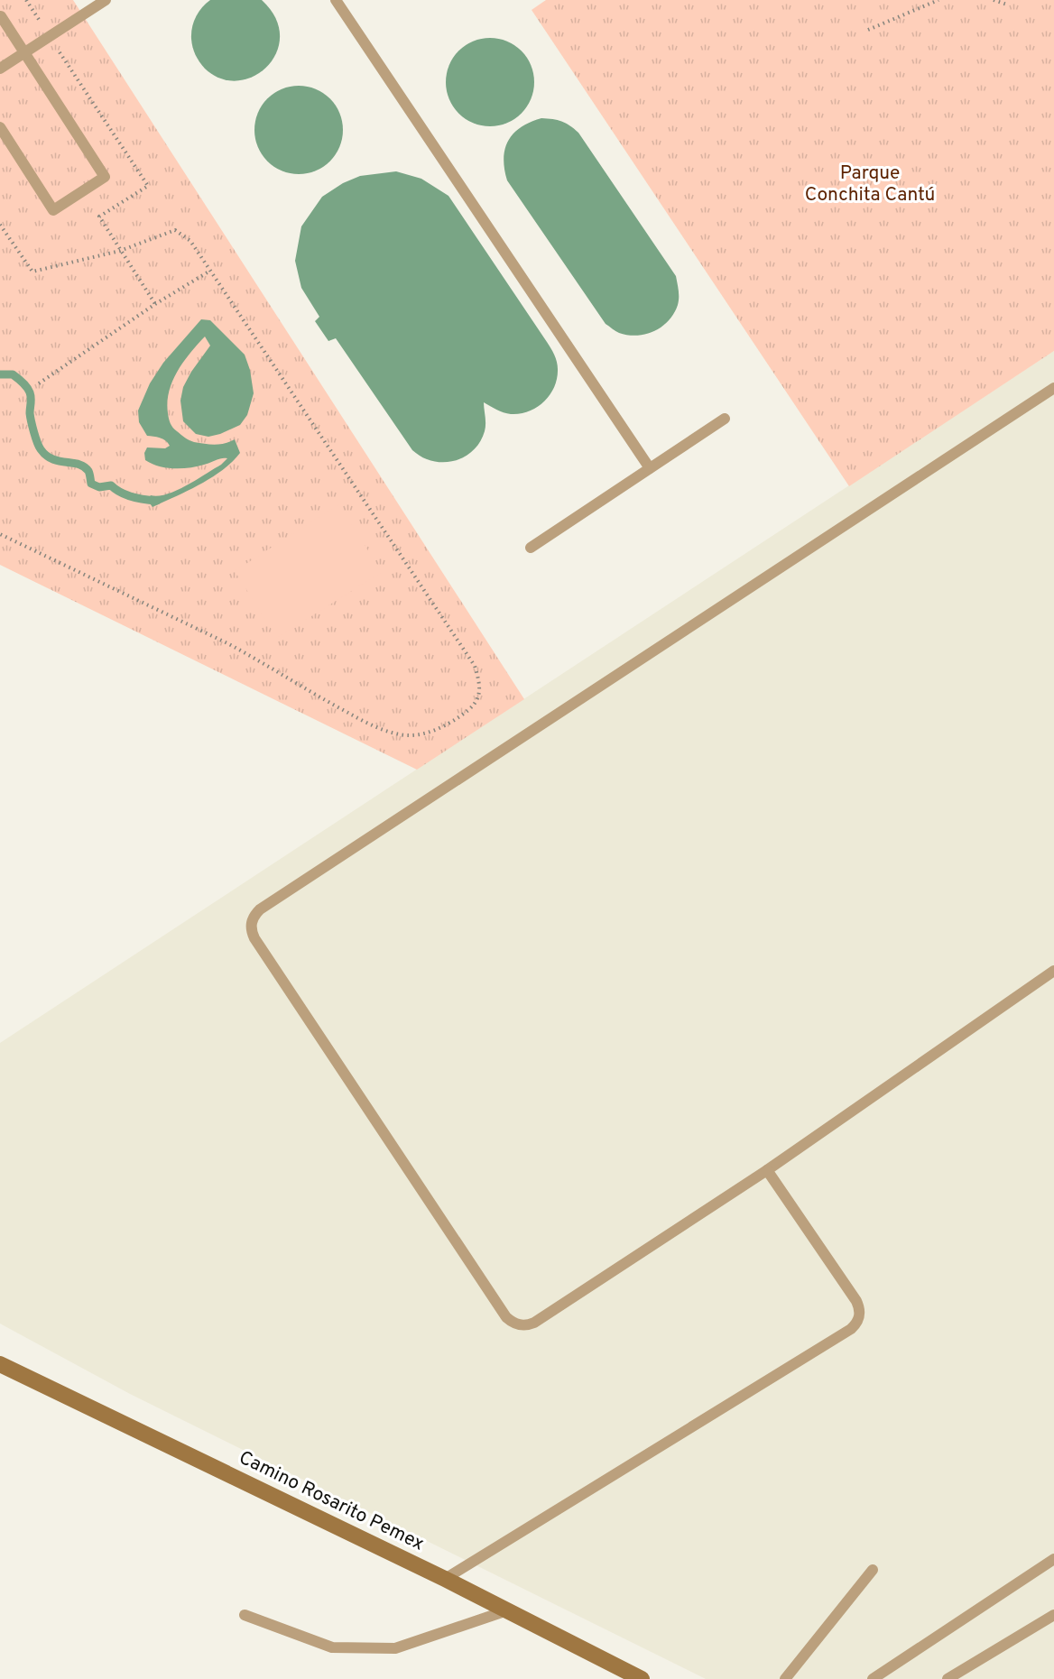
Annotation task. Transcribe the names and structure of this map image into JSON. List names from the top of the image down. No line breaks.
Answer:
{"streets":{"street":["Camino Rosarito Pemex"]},"parks":["Parque Conchita Cantú"]}
